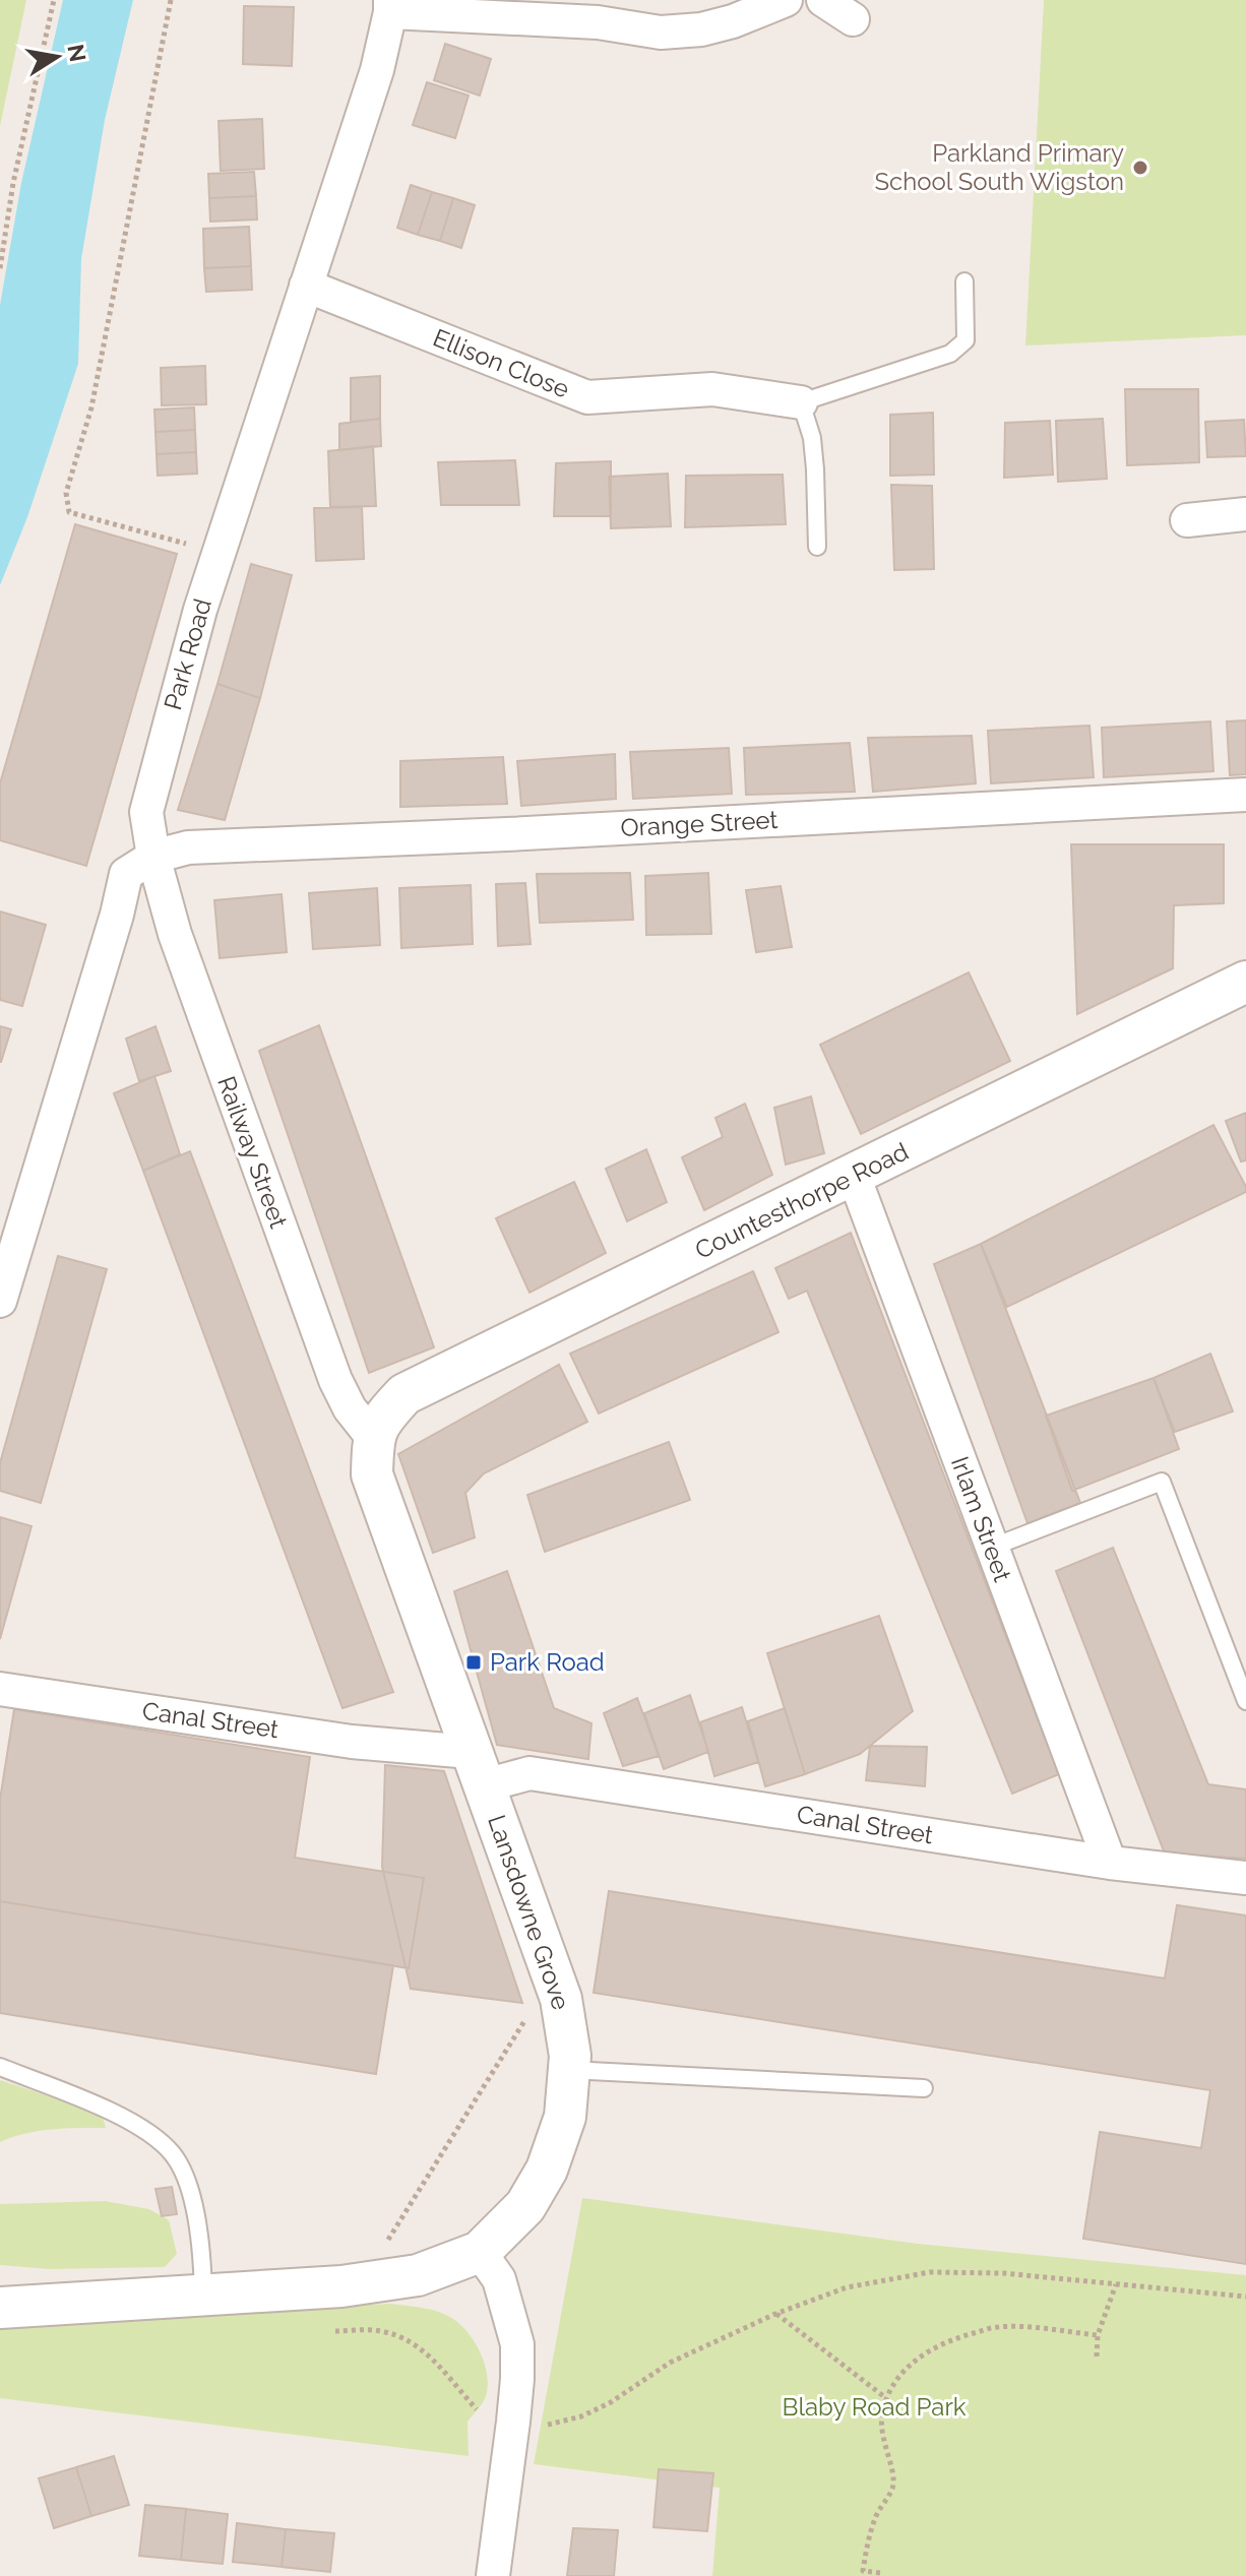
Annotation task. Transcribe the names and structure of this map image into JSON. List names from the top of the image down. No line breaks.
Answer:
{"streets":{"street":["Ellison Close","Park Road","Orange Street","Railway Street","Countesthorpe Road","Irlam Street","Canal Street","Lansdowne Grove"]},"crossings":[["Ellison Close","Park Road"],["Park Road","Orange Street"],["Park Road","Railway Street"],["Orange Street","Railway Street"],["Railway Street","Countesthorpe Road"],["Railway Street","Lansdowne Grove"],["Countesthorpe Road","Irlam Street"],["Countesthorpe Road","Lansdowne Grove"],["Irlam Street","Canal Street"],["Canal Street","Lansdowne Grove"]],"parks":["Blaby Road Park"],"places":{"other":["Parkland Primary School South Wigston"],"transit":["Park Road"]},"north":"right"}
